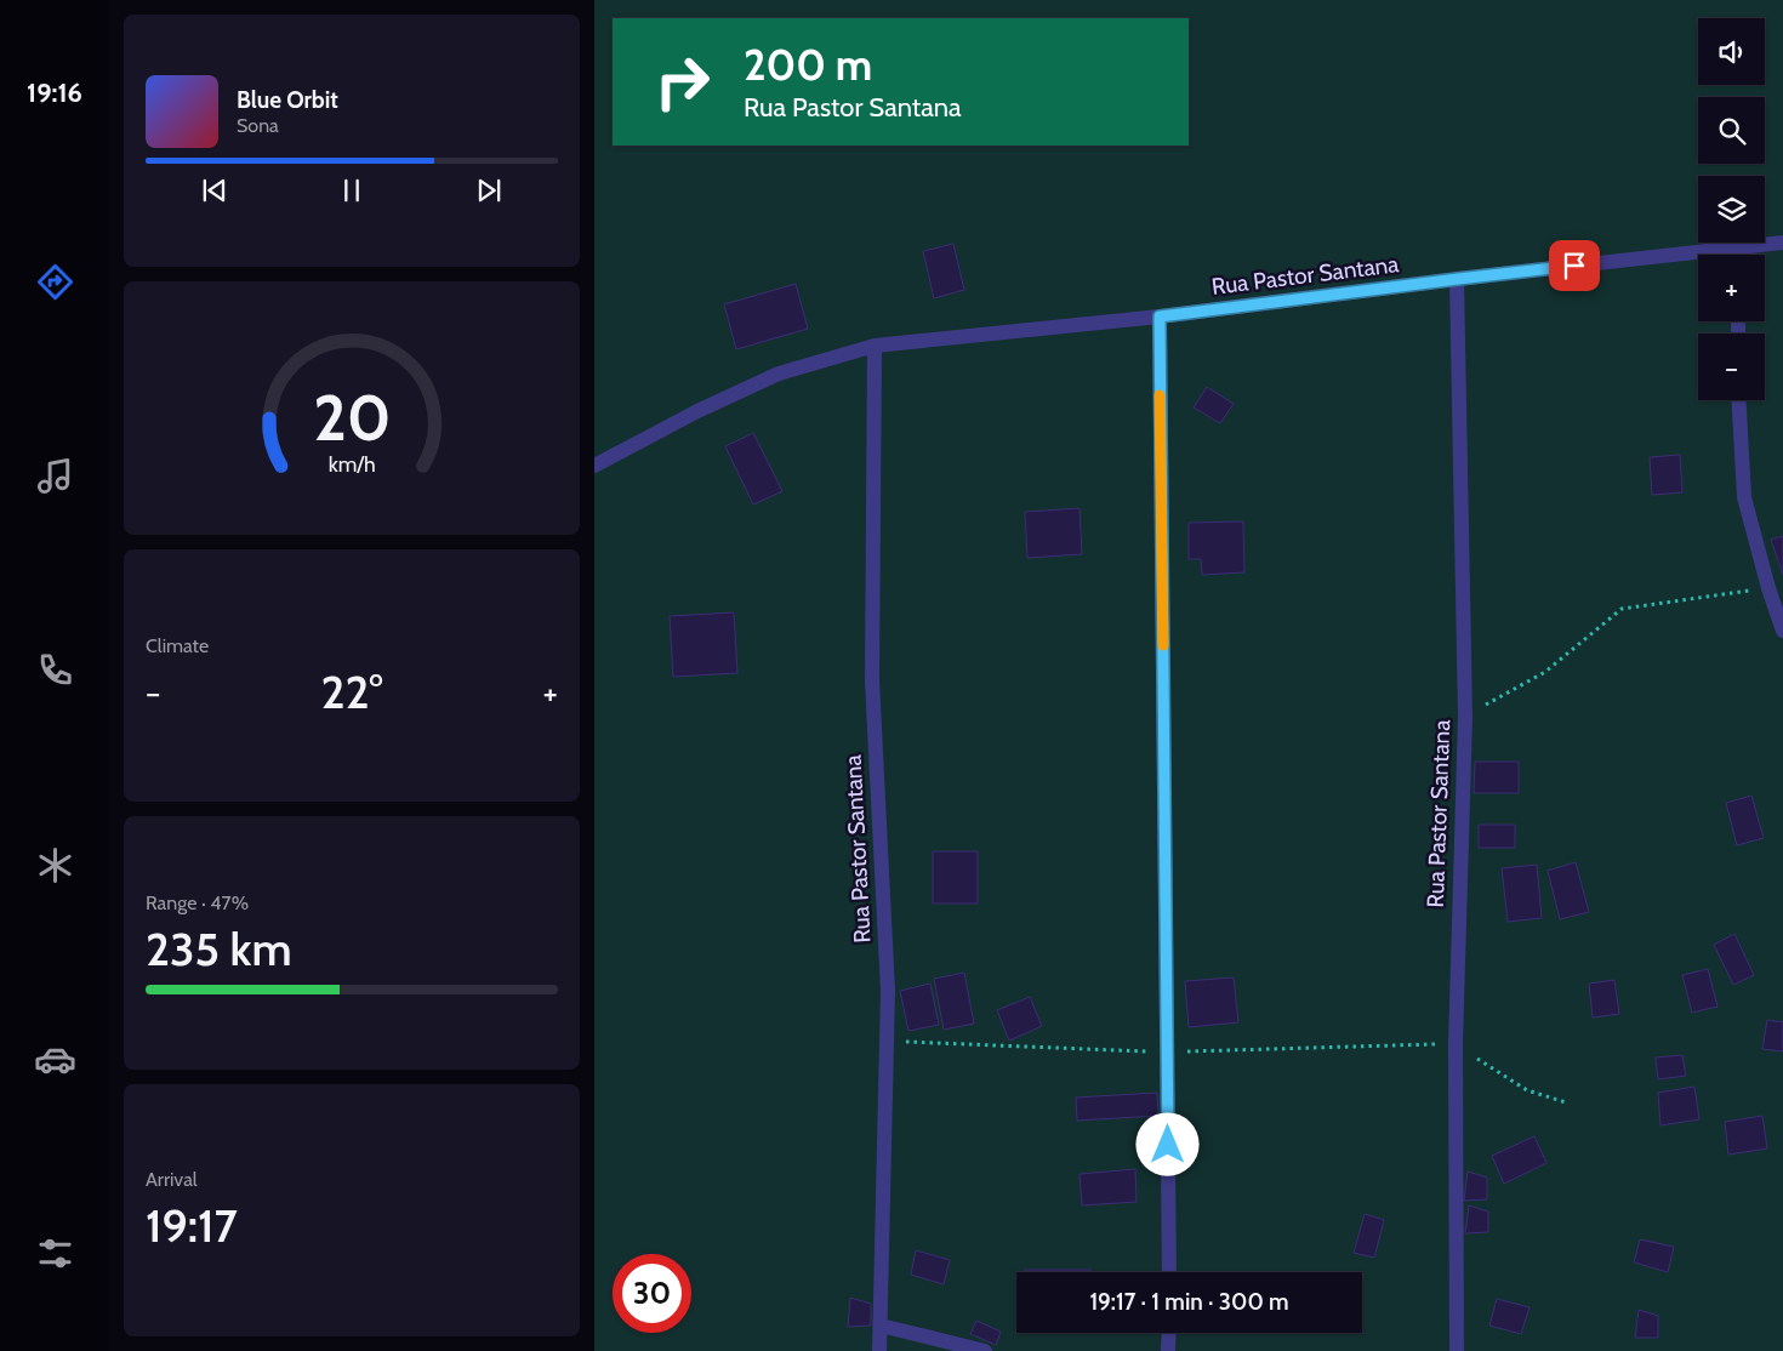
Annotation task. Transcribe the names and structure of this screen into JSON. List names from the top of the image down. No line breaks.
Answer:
{"streets":{"street":["Rua Pastor Santana"]},"page":{"tabs":"19:16","map_buttons":["+","−"],"turn":["200 m","Rua Pastor Santana"],"song":["Blue Orbit","Sona"],"tile":["Climate",["Range · 47%","235 km"],["Arrival","19:17"]],"heat":["−","22°","+"],"limit":"30","trip":"19:17 · 1 min · 300 m","gauge":["20","km/h"]}}
